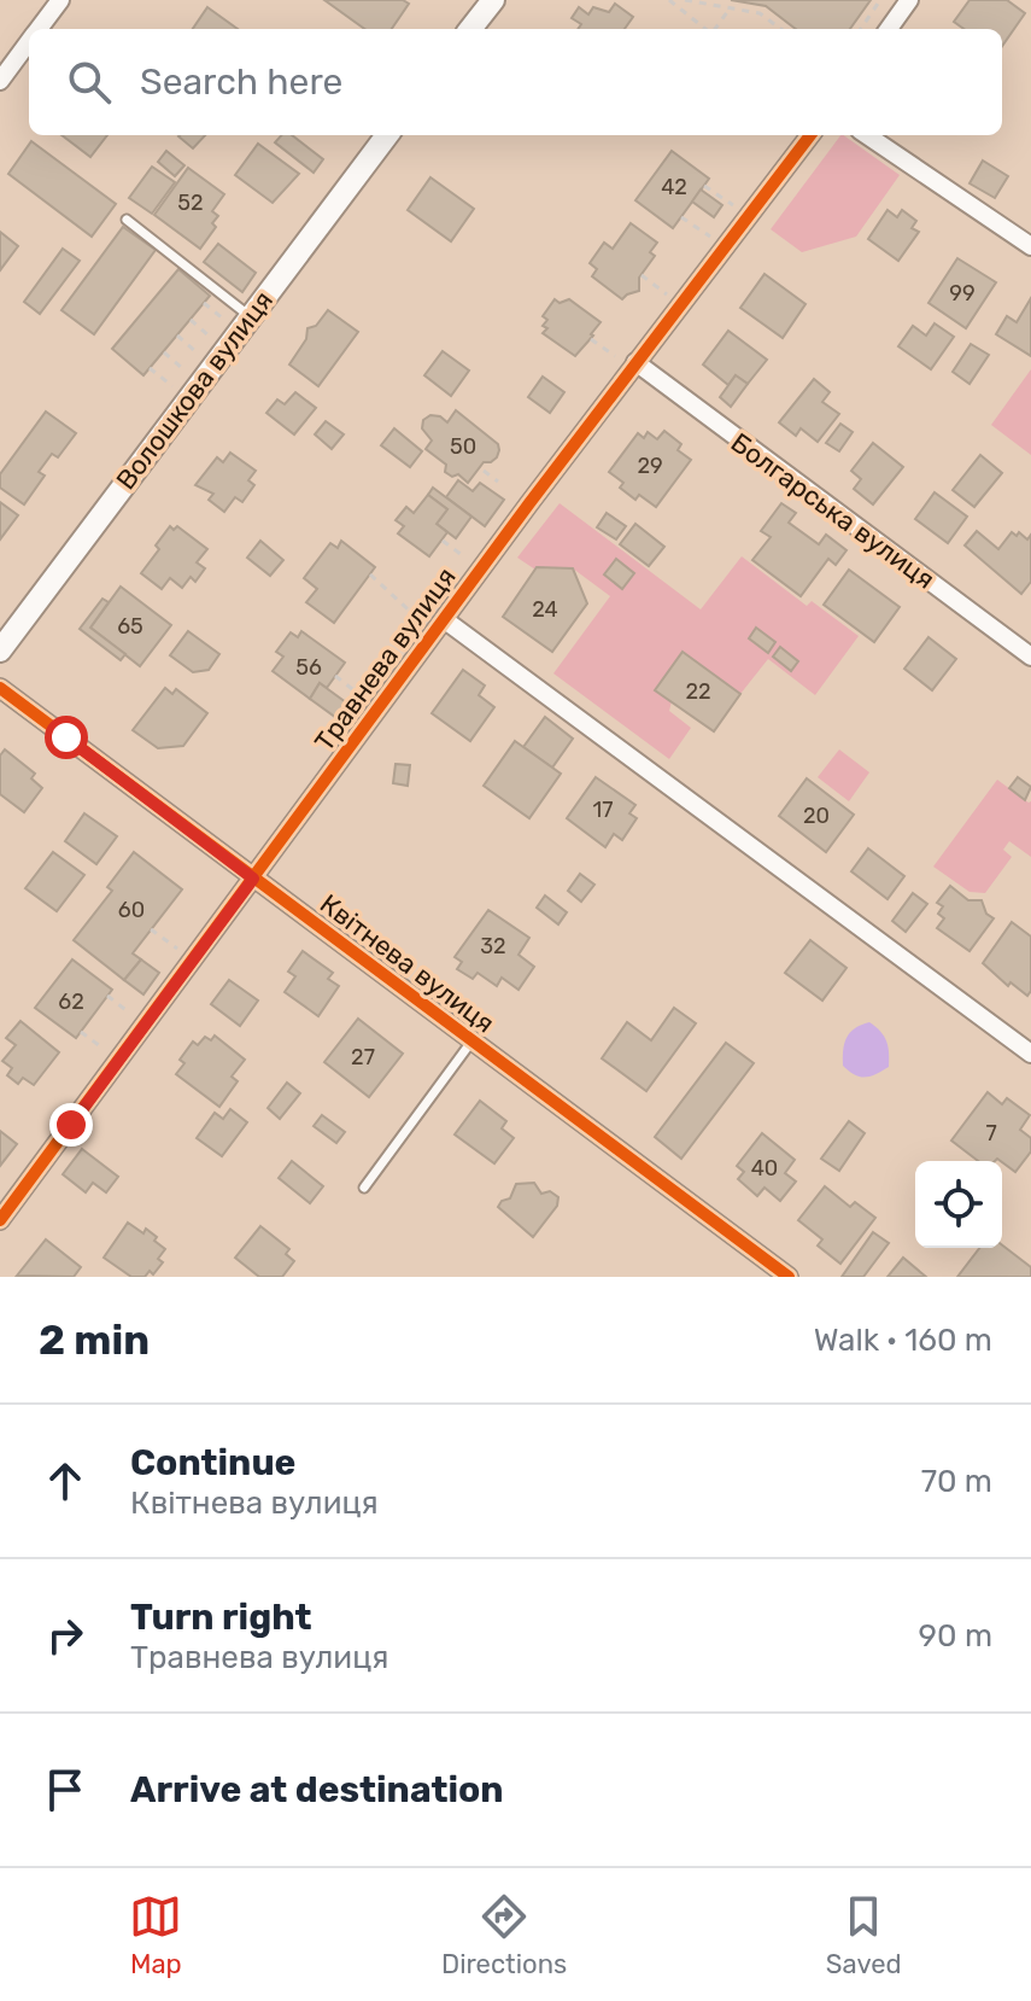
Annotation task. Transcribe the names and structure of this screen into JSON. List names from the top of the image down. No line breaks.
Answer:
{"streets":{"street":["Волошкова вулиця","Болгарська вулиця","Травнева вулиця","Квітнева вулиця"]},"crossings":[["Болгарська вулиця","Травнева вулиця"],["Травнева вулиця","Квітнева вулиця"]],"house_numbers":["42","52","99","50","29","24","65","56","22","17","20","60","32","62","27","7","40"],"page":{"search":"Search here","heading":["2 min","Walk · 160 m"],"list":[["Continue","Квітнева вулиця","70 m"],["Turn right","Травнева вулиця","90 m"],"Arrive at destination"],"nav":["Map","Directions","Saved"]}}
